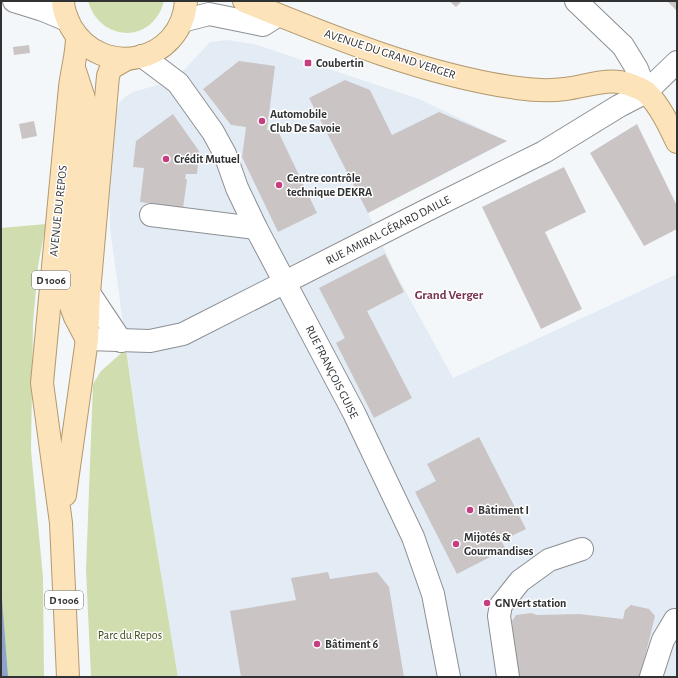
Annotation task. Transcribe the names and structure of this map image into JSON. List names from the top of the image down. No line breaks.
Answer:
{"streets":{"main road":["AVENUE DU GRAND VERGER","AVENUE DU REPOS","D 1006"],"street":["RUE AMIRAL GÉRARD DAILLE","RUE FRANÇOIS GUISE"]},"crossings":[["AVENUE DU GRAND VERGER","RUE AMIRAL GÉRARD DAILLE"],["AVENUE DU REPOS","RUE AMIRAL GÉRARD DAILLE"],["AVENUE DU REPOS","RUE FRANÇOIS GUISE"],["RUE AMIRAL GÉRARD DAILLE","RUE FRANÇOIS GUISE"]],"districts":["Grand Verger"],"parks":["Parc du Repos"],"places":{"transit":["Coubertin"],"other":["Automobile Club De Savoie","Crédit Mutuel","Centre contrôle technique DEKRA","Bâtiment I","Mijotés & Gourmandises","GNVert station","Bâtiment 6"]}}
